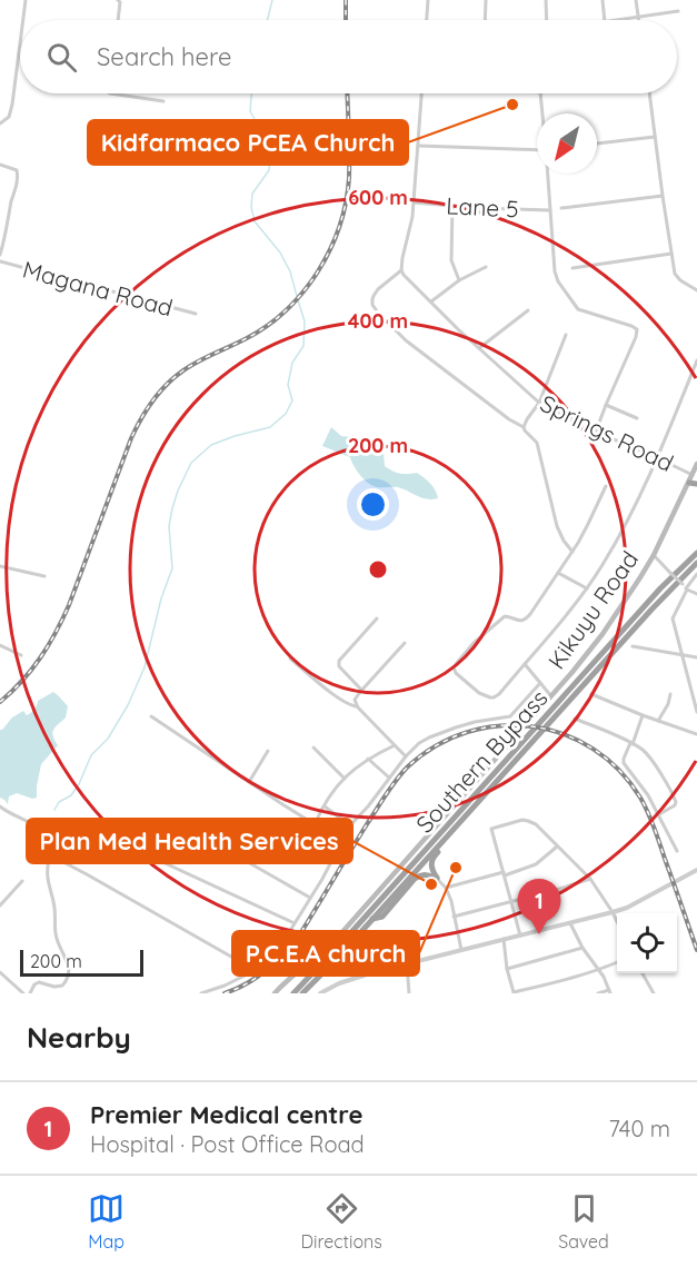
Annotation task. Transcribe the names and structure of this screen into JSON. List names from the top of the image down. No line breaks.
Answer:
{"streets":{"highway":["Southern Bypass"],"main road":["Kikuyu Road"],"street":["Lane 5","Magana Road","Springs Road"]},"crossings":[["Springs Road","Kikuyu Road"]],"places":["Kidfarmaco PCEA Church","P.C.E.A church","Plan Med Health Services"],"scale_bar":"200 m","north":"bottom left","page":{"search":"Search here","pins":"1","scale":"200 m","heading":"Nearby","list":[{"mark":"1","name":"Premier Medical centre","note":"Hospital · Post Office Road","value":"740 m"}],"nav":["Map","Directions","Saved"]},"rings":["600 m","400 m","200 m"]}
